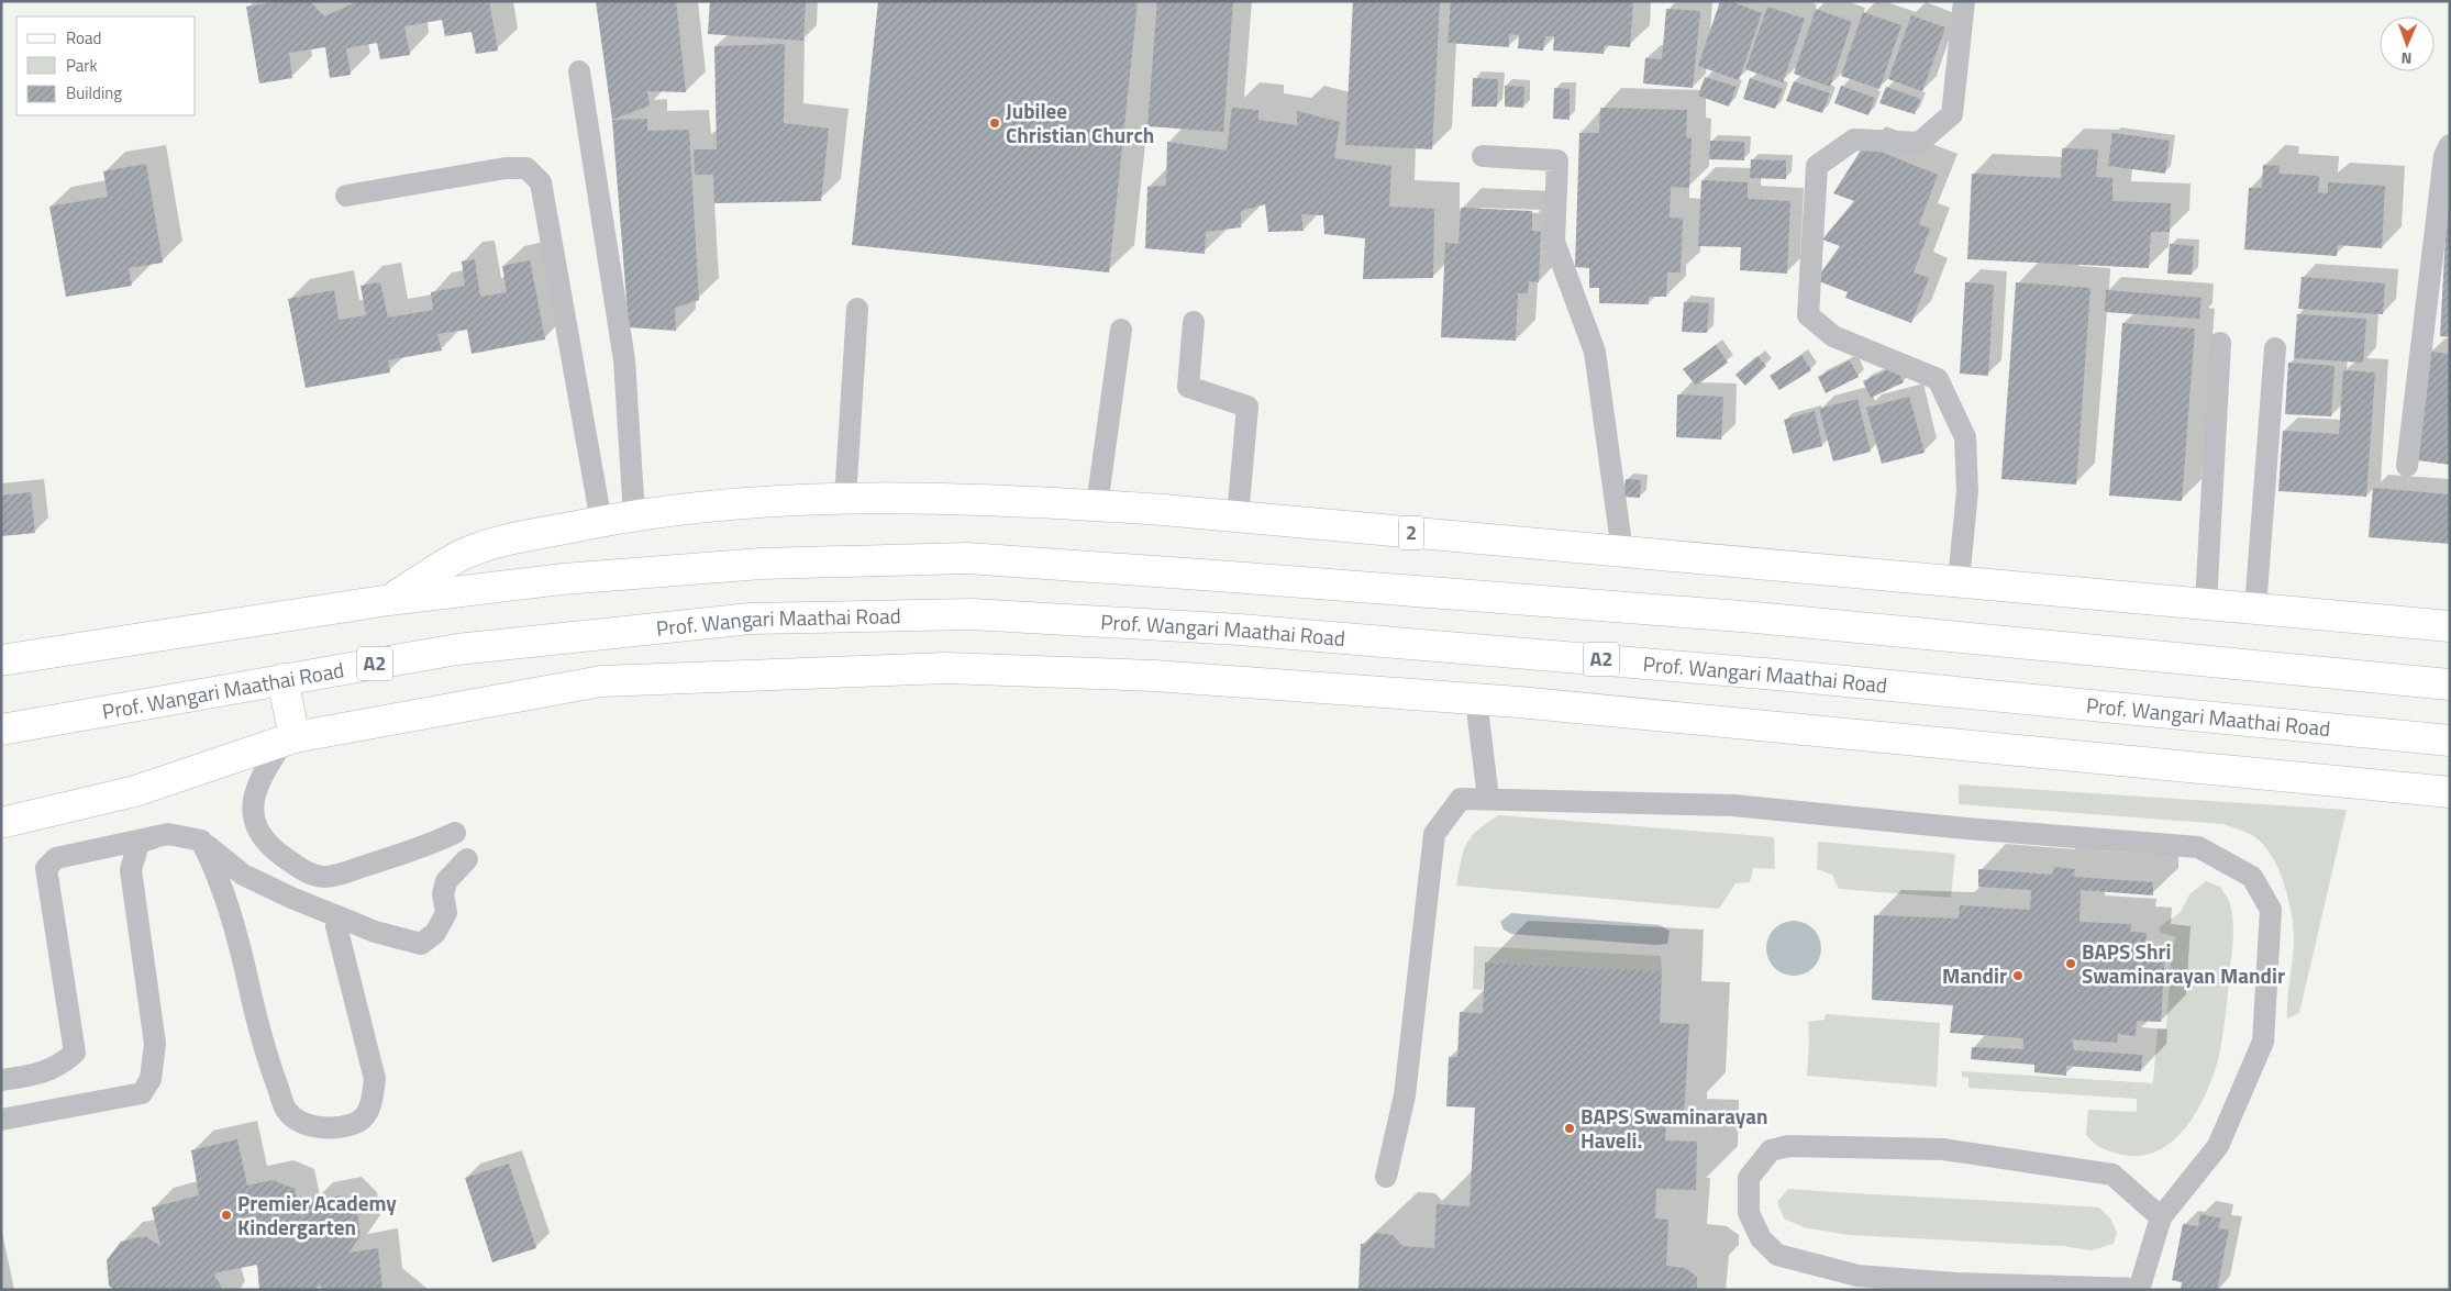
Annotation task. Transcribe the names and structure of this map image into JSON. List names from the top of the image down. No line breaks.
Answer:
{"streets":{"main road":["2","Prof. Wangari Maathai Road","A2"]},"places":["Jubilee Christian Church","BAPS Shri Swaminarayan Mandir","Mandir","BAPS Swaminarayan Haveli.","Premier Academy Kindergarten"],"legend":["Road","Park","Building"],"north":"bottom"}
